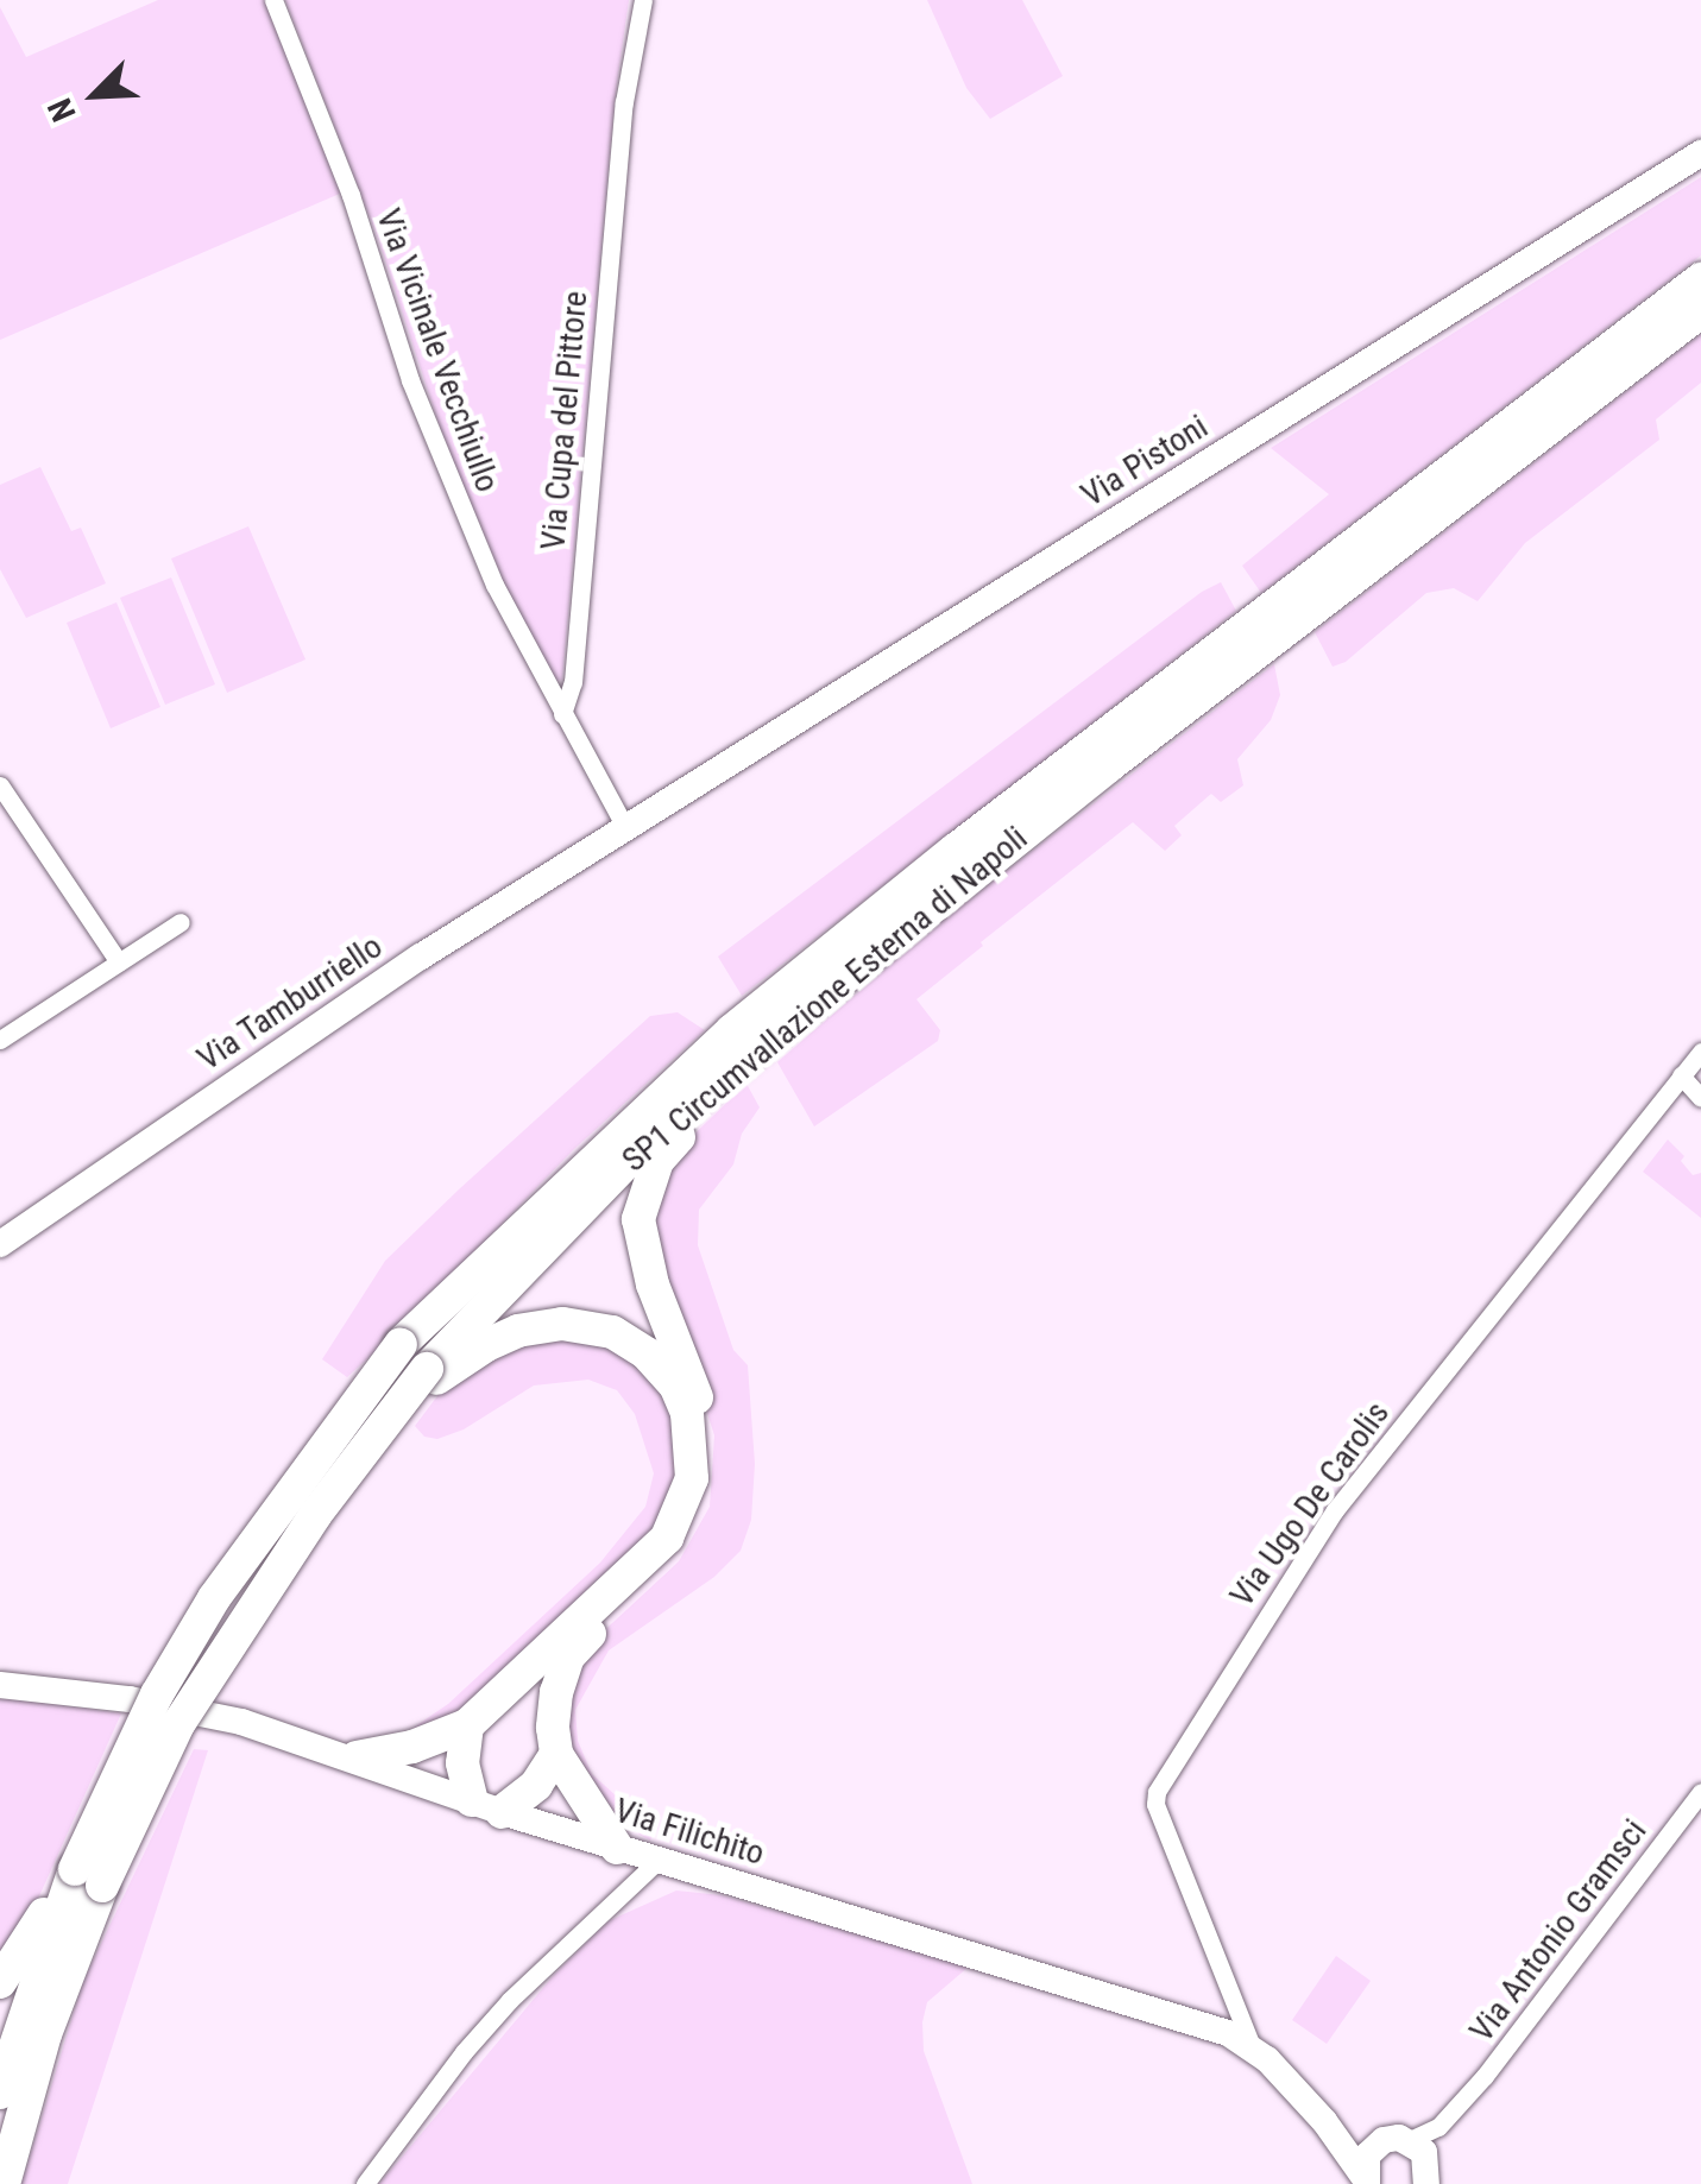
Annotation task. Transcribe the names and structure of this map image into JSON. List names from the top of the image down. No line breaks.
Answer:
{"streets":{"highway":["SP1 Circumvallazione Esterna di Napoli"],"street":["Via Vicinale Vecchiullo","Via Cupa del Pittore","Via Pistoni","Via Tamburriello","Via Ugo De Carolis","Via Filichito","Via Antonio Gramsci"]},"crossings":[["Via Vicinale Vecchiullo","Via Cupa del Pittore"],["Via Pistoni","Via Tamburriello"],["Via Ugo De Carolis","Via Filichito"],["Via Filichito","Via Antonio Gramsci"]],"north":"bottom left"}
